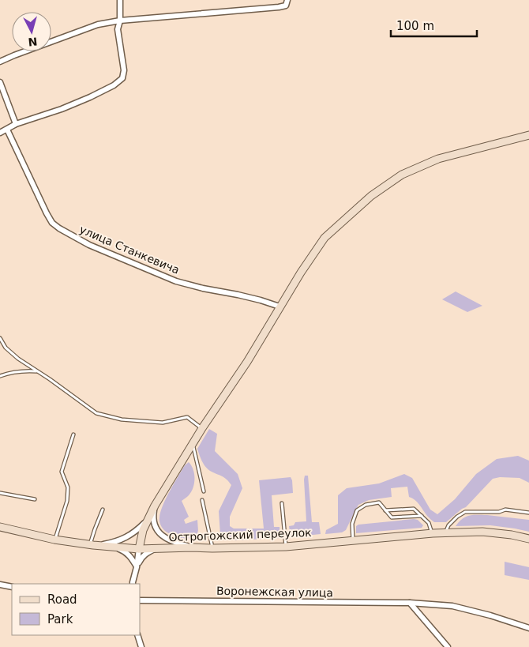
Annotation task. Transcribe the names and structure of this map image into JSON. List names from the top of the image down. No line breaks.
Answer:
{"streets":{"main road":["Острогожский переулок"],"street":["улица Станкевича","Воронежская улица"]},"legend":["Road","Park"],"scale_bar":"100 m","north":"bottom"}
